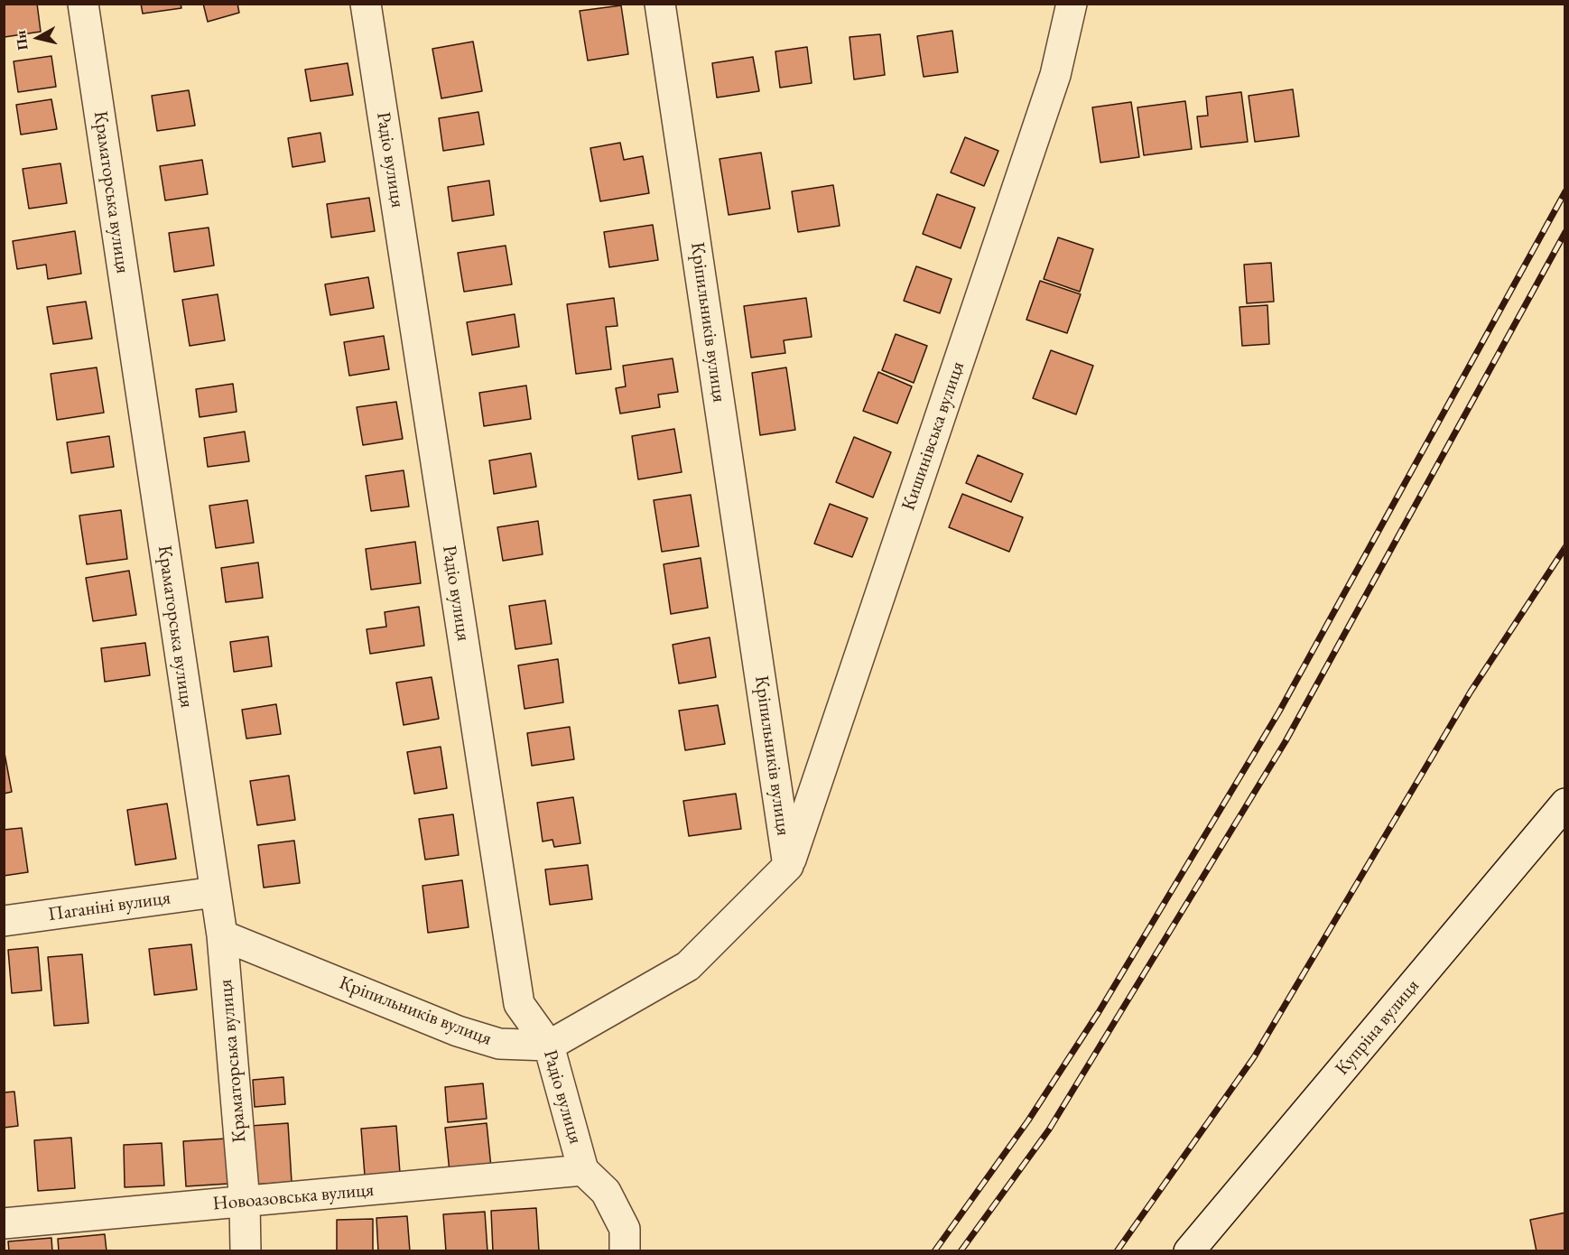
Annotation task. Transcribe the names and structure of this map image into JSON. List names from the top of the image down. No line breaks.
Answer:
{"streets":{"street":["Радіо вулиця","Краматорська вулиця","Кріпильників вулиця","Кишинівська вулиця","Паганіні вулиця","Купріна вулиця","Новоазовська вулиця"]},"crossings":[["Радіо вулиця","Кріпильників вулиця"],["Радіо вулиця","Новоазовська вулиця"],["Краматорська вулиця","Кріпильників вулиця"],["Краматорська вулиця","Паганіні вулиця"],["Краматорська вулиця","Новоазовська вулиця"],["Кріпильників вулиця","Кишинівська вулиця"]],"north":"left"}
